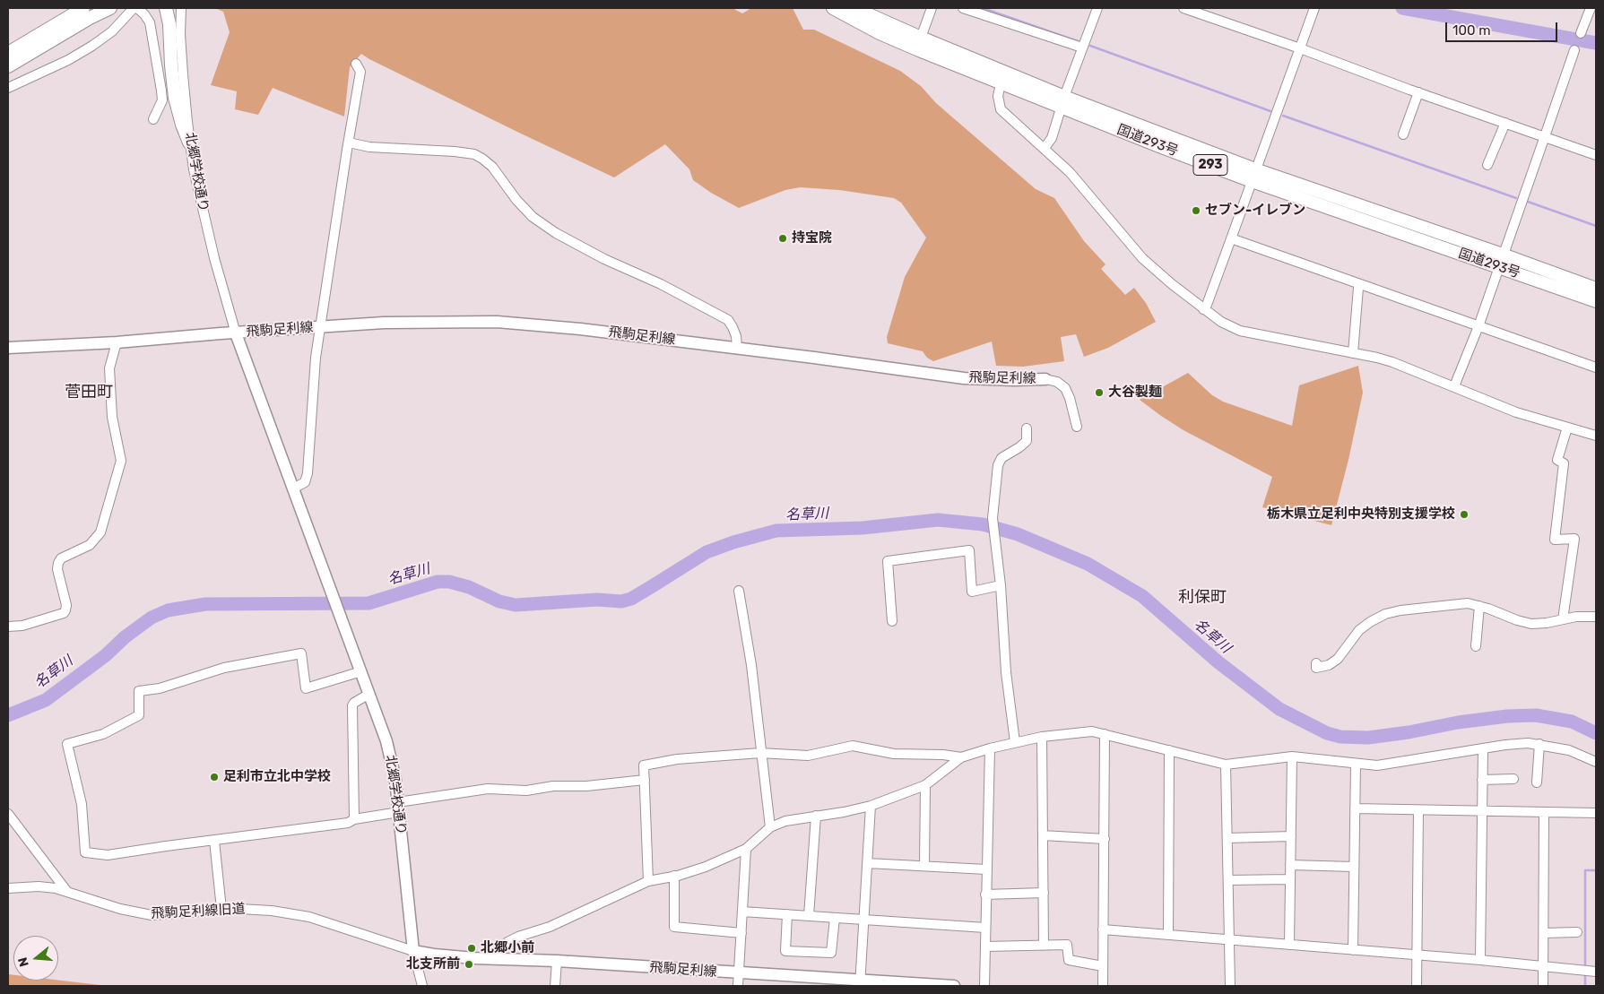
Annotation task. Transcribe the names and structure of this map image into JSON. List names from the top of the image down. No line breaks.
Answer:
{"streets":{"highway":["国道293号","293"],"main road":["北郷学校通り","飛駒足利線"],"street":["飛駒足利線旧道"]},"crossings":[["北郷学校通り","飛駒足利線"],["北郷学校通り","飛駒足利線旧道"],["飛駒足利線","飛駒足利線旧道"]],"districts":["菅田町","利保町"],"water":["名草川"],"places":["セブン-イレブン","持宝院","大谷製麺","栃木県立足利中央特別支援学校","足利市立北中学校","北郷小前","北支所前"],"scale_bar":"100 m","north":"left"}
